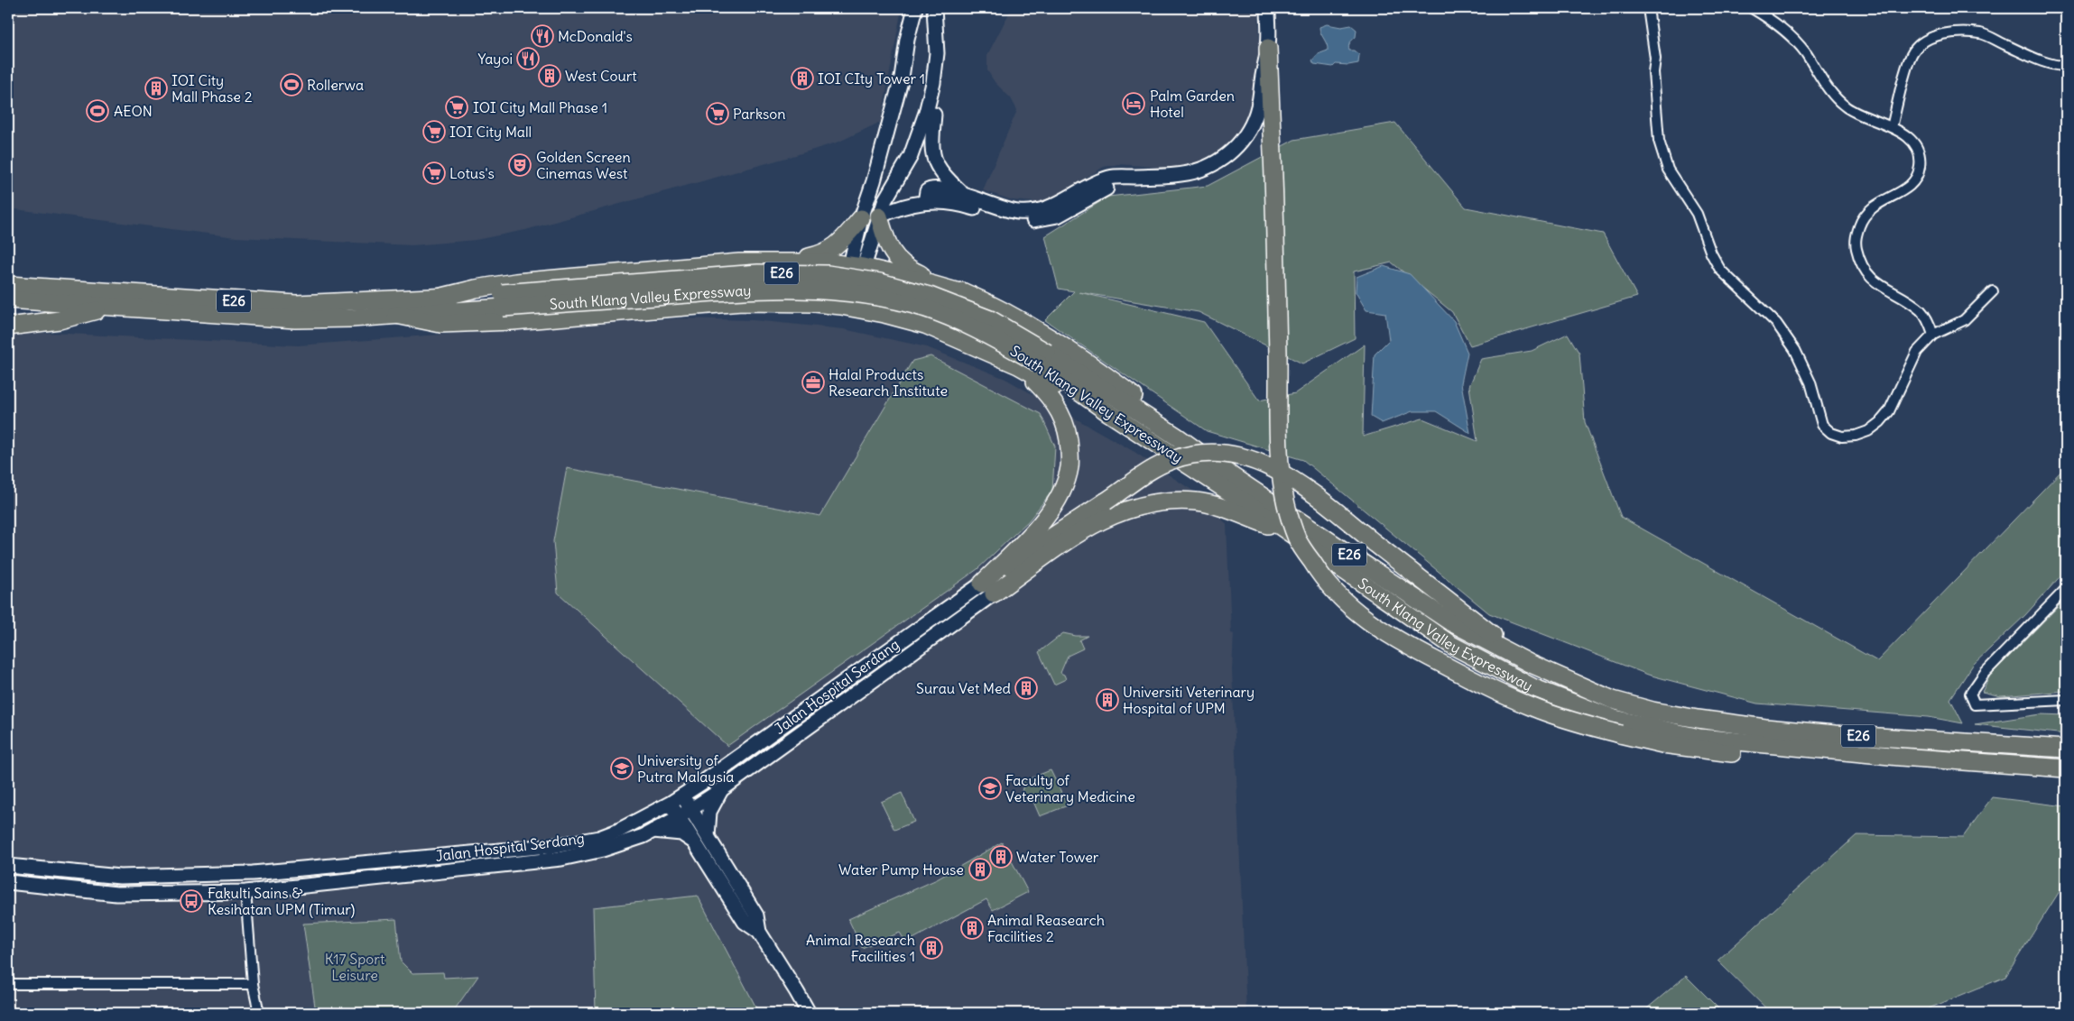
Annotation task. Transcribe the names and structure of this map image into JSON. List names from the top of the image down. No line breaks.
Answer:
{"streets":{"highway":["E26","South Klang Valley Expressway"],"main road":["Jalan Hospital Serdang"]},"parks":["K17 Sport Leisure"],"places":{"restaurant":["McDonald's","Yayoi"],"building":["West Court","IOI CIty Tower 1","IOI City Mall Phase 2","Surau Vet Med","Universiti Veterinary Hospital of UPM","Water Tower","Water Pump House","Animal Reasearch Facilities 2","Animal Research Facilities 1"],"sports":["Rollerwa","AEON"],"hotel":["Palm Garden Hotel"],"supermarket":["IOI City Mall Phase 1","Parkson","IOI City Mall","Lotus's"],"theatre":["Golden Screen Cinemas West"],"office":["Halal Products Research Institute"],"school or university":["University of Putra Malaysia","Faculty of Veterinary Medicine"],"bus stop":["Fakulti Sains & Kesihatan UPM (Timur)"]}}
